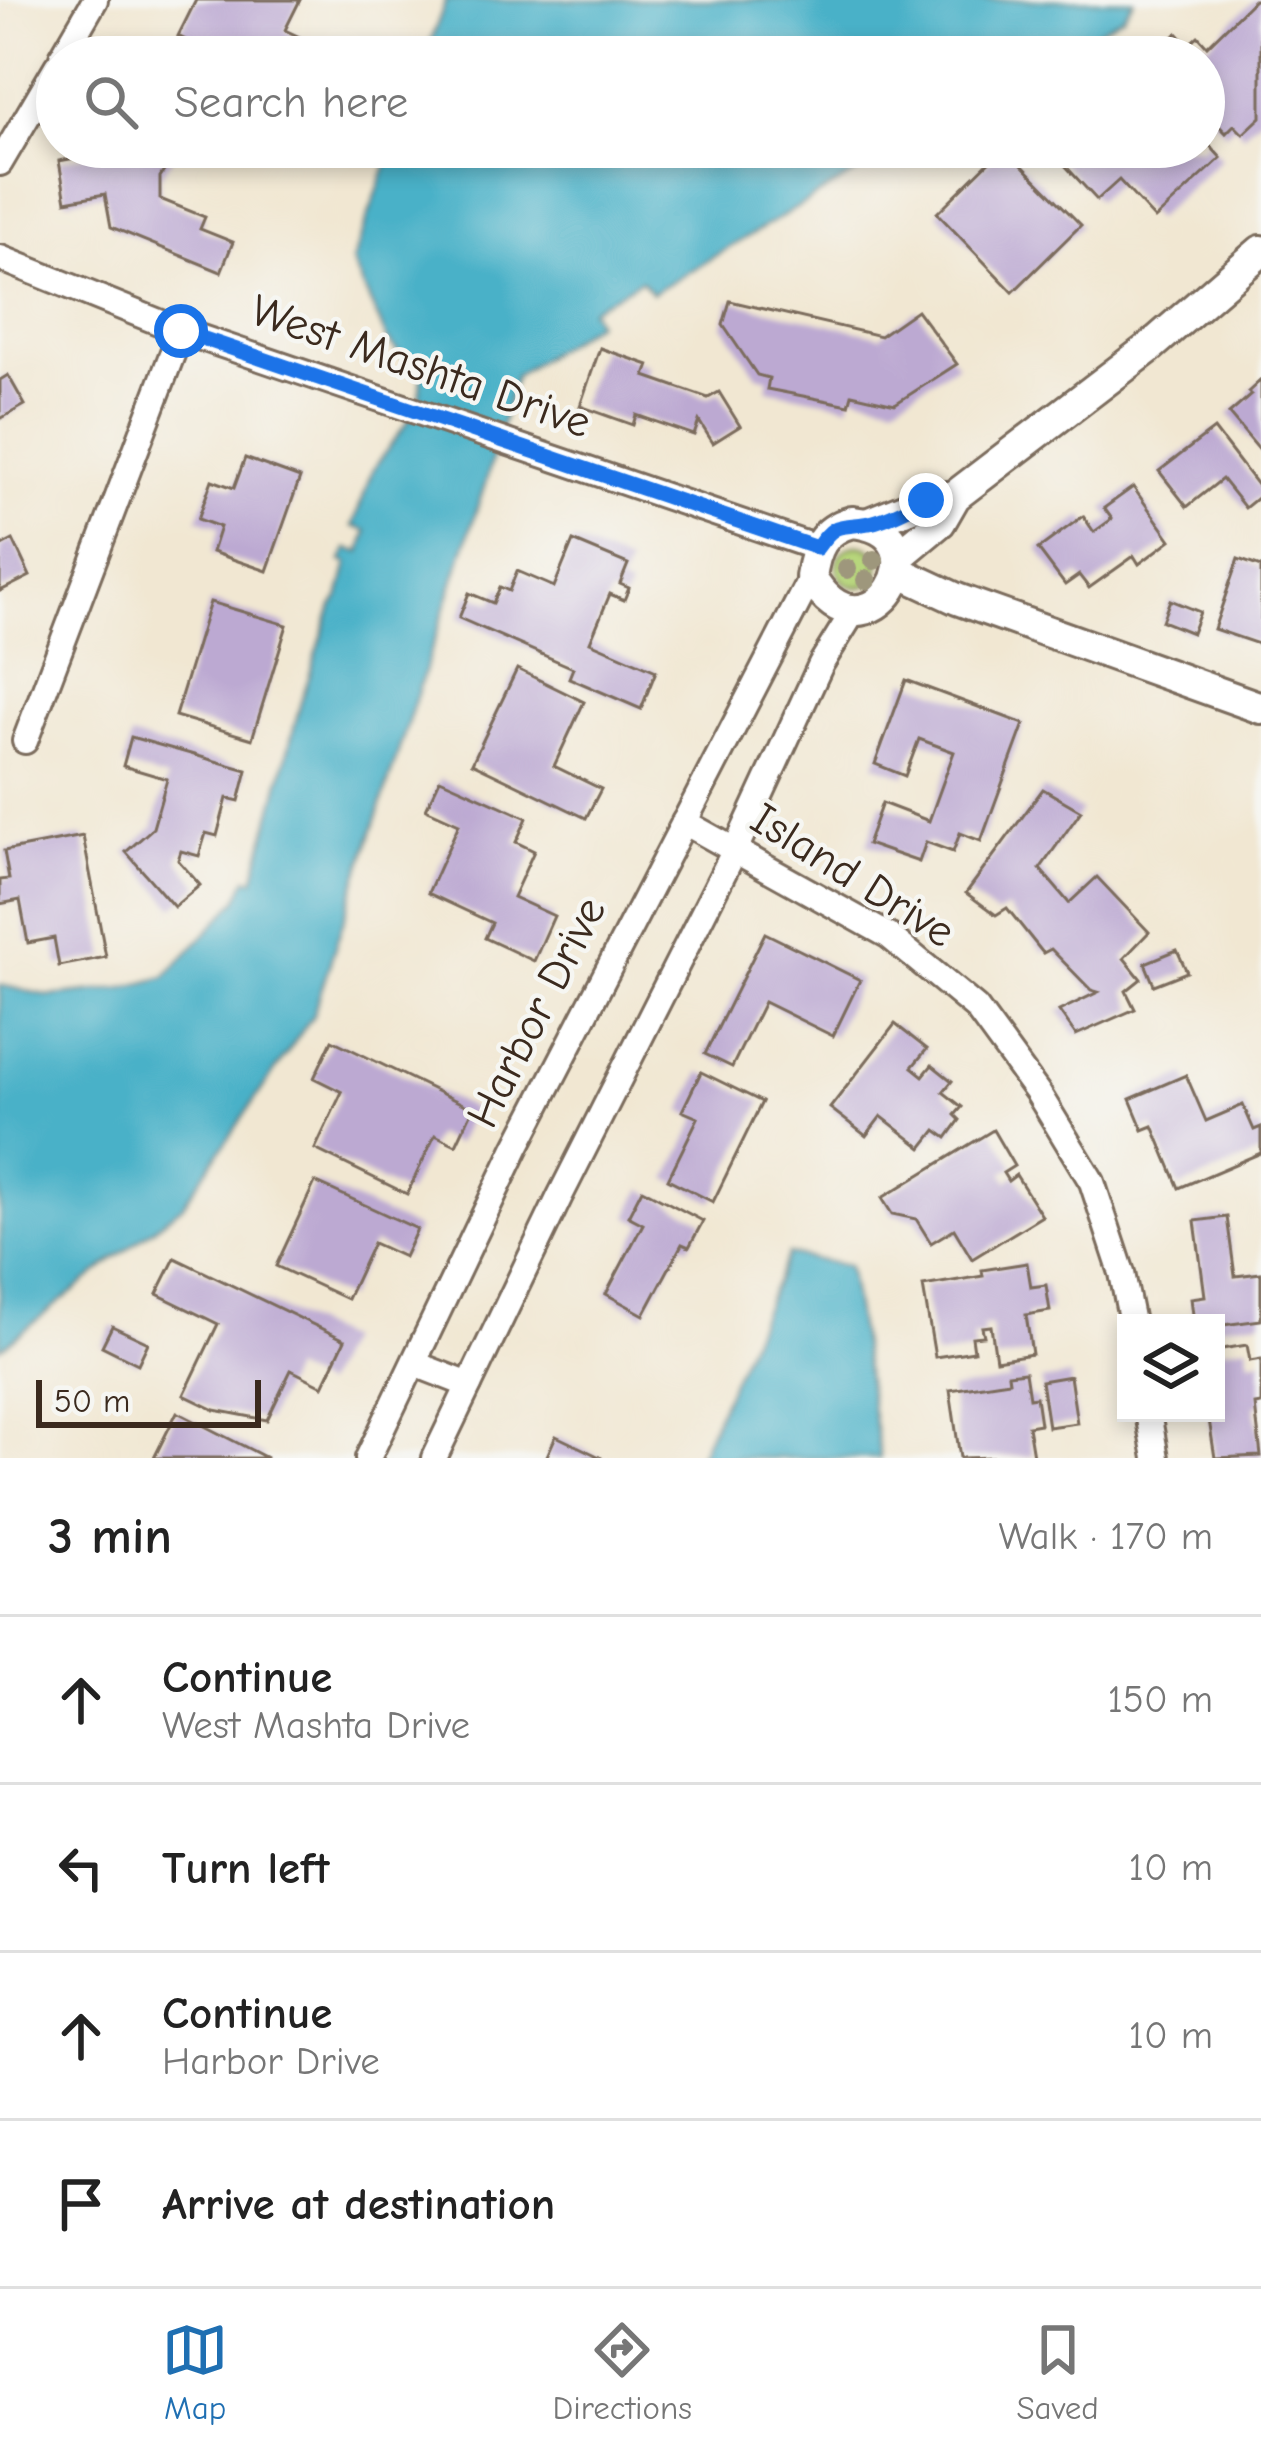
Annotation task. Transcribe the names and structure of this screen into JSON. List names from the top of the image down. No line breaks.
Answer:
{"streets":{"street":["West Mashta Drive","Island Drive","Harbor Drive"]},"crossings":[["West Mashta Drive","Harbor Drive"],["Island Drive","Harbor Drive"]],"scale_bar":"50 m","page":{"search":"Search here","scale":"50 m","heading":["3 min","Walk · 170 m"],"list":[["Continue","West Mashta Drive","150 m"],["Turn left","10 m"],["Continue","Harbor Drive","10 m"],"Arrive at destination"],"nav":["Map","Directions","Saved"]}}
